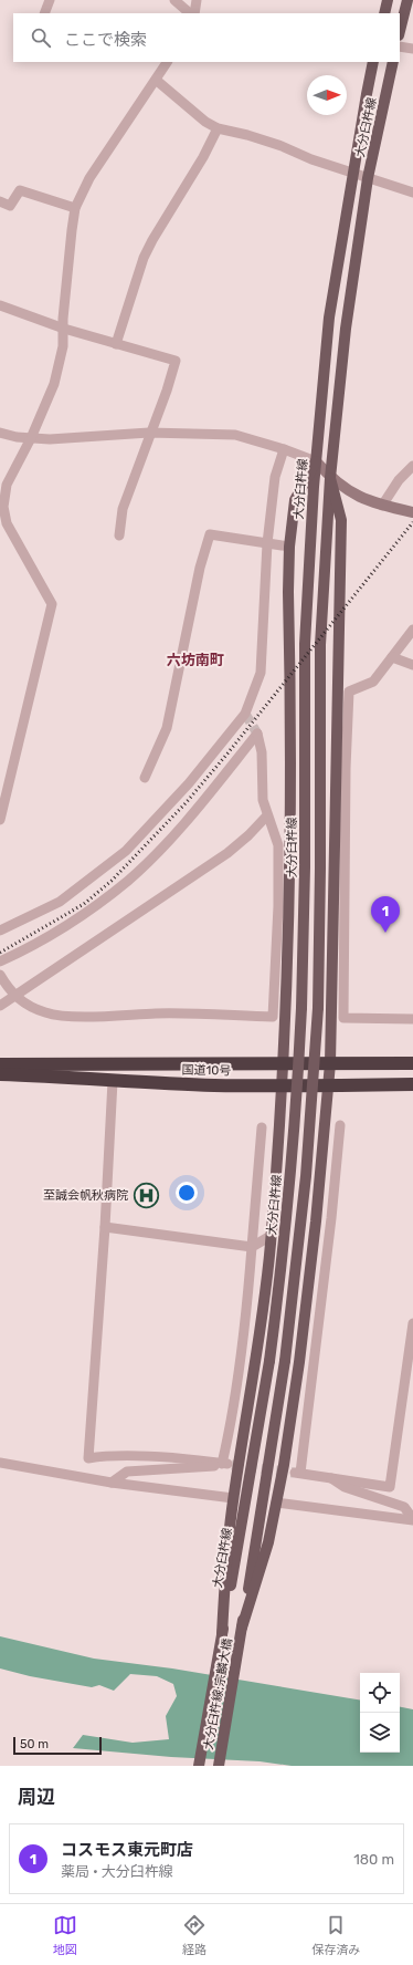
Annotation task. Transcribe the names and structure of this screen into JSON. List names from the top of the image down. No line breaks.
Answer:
{"streets":{"highway":["国道10号"],"main road":["大分臼杵線","大分臼杵線;宗麟大橋"]},"crossings":[["大分臼杵線","大分臼杵線;宗麟大橋"]],"districts":["六坊南町"],"places":{"hospital":["至誠会帆秋病院"]},"scale_bar":"50 m","north":"right","page":{"search":"ここで検索","pins":"1","scale":"50 m","heading":"周辺","list":[{"mark":"1","name":"コスモス東元町店","note":"薬局 · 大分臼杵線","value":"180 m"}],"nav":["地図","経路","保存済み"]}}
